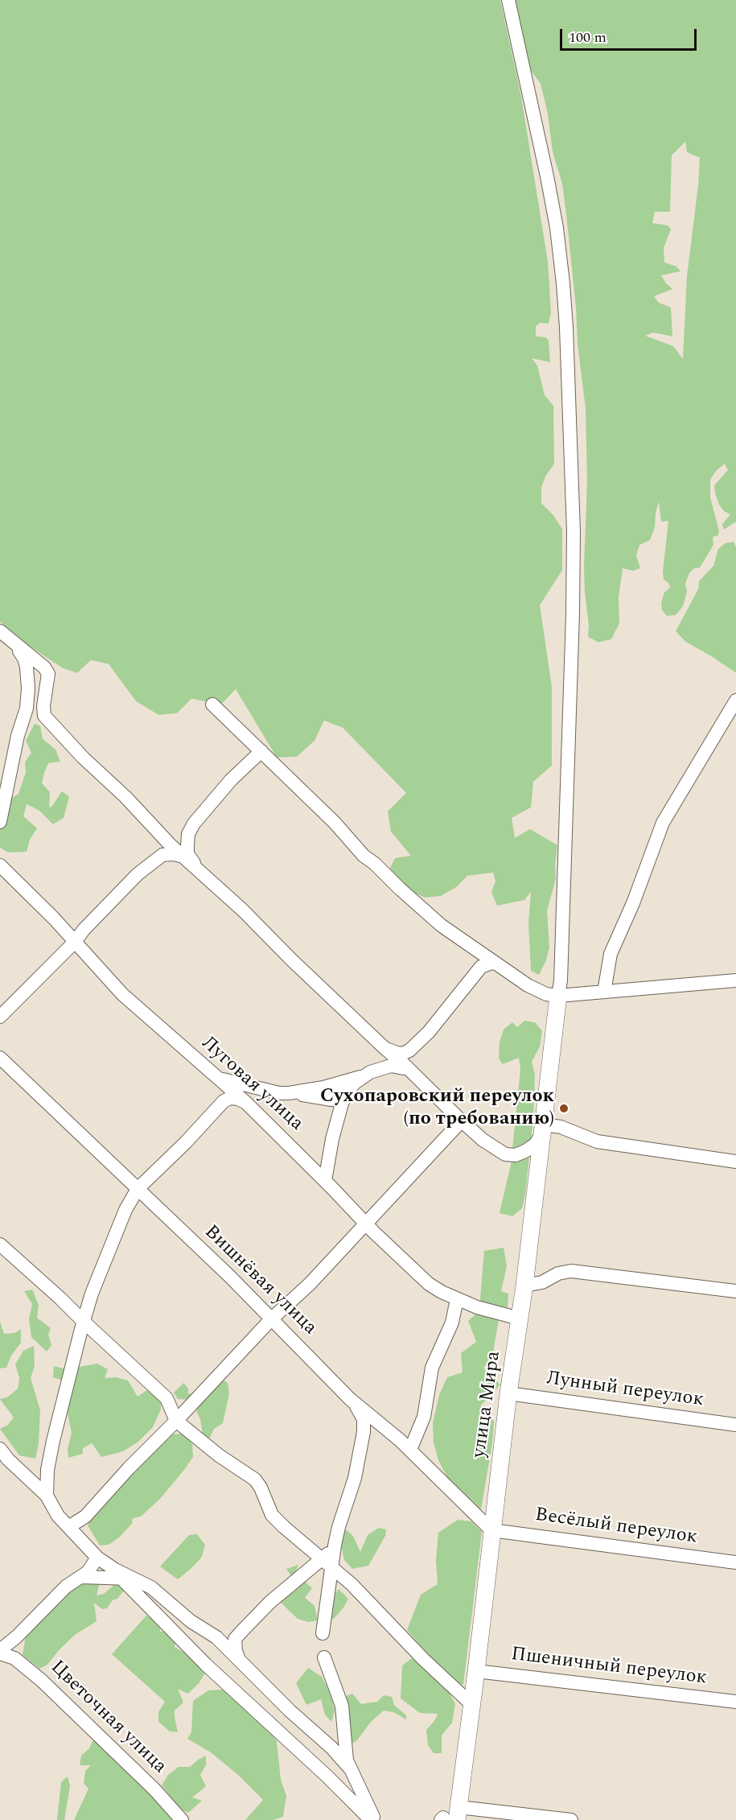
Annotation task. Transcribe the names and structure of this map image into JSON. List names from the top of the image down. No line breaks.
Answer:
{"streets":{"main road":["улица Мира"],"street":["Луговая улица","Вишнёвая улица","Лунный переулок","Весёлый переулок","Пшеничный переулок","Цветочная улица"]},"crossings":[["Луговая улица","улица Мира"],["Вишнёвая улица","улица Мира"],["Вишнёвая улица","Весёлый переулок"],["Лунный переулок","улица Мира"],["улица Мира","Весёлый переулок"],["улица Мира","Пшеничный переулок"]],"places":["Сухопаровский переулок (по требованию)"],"scale_bar":"100 m"}
